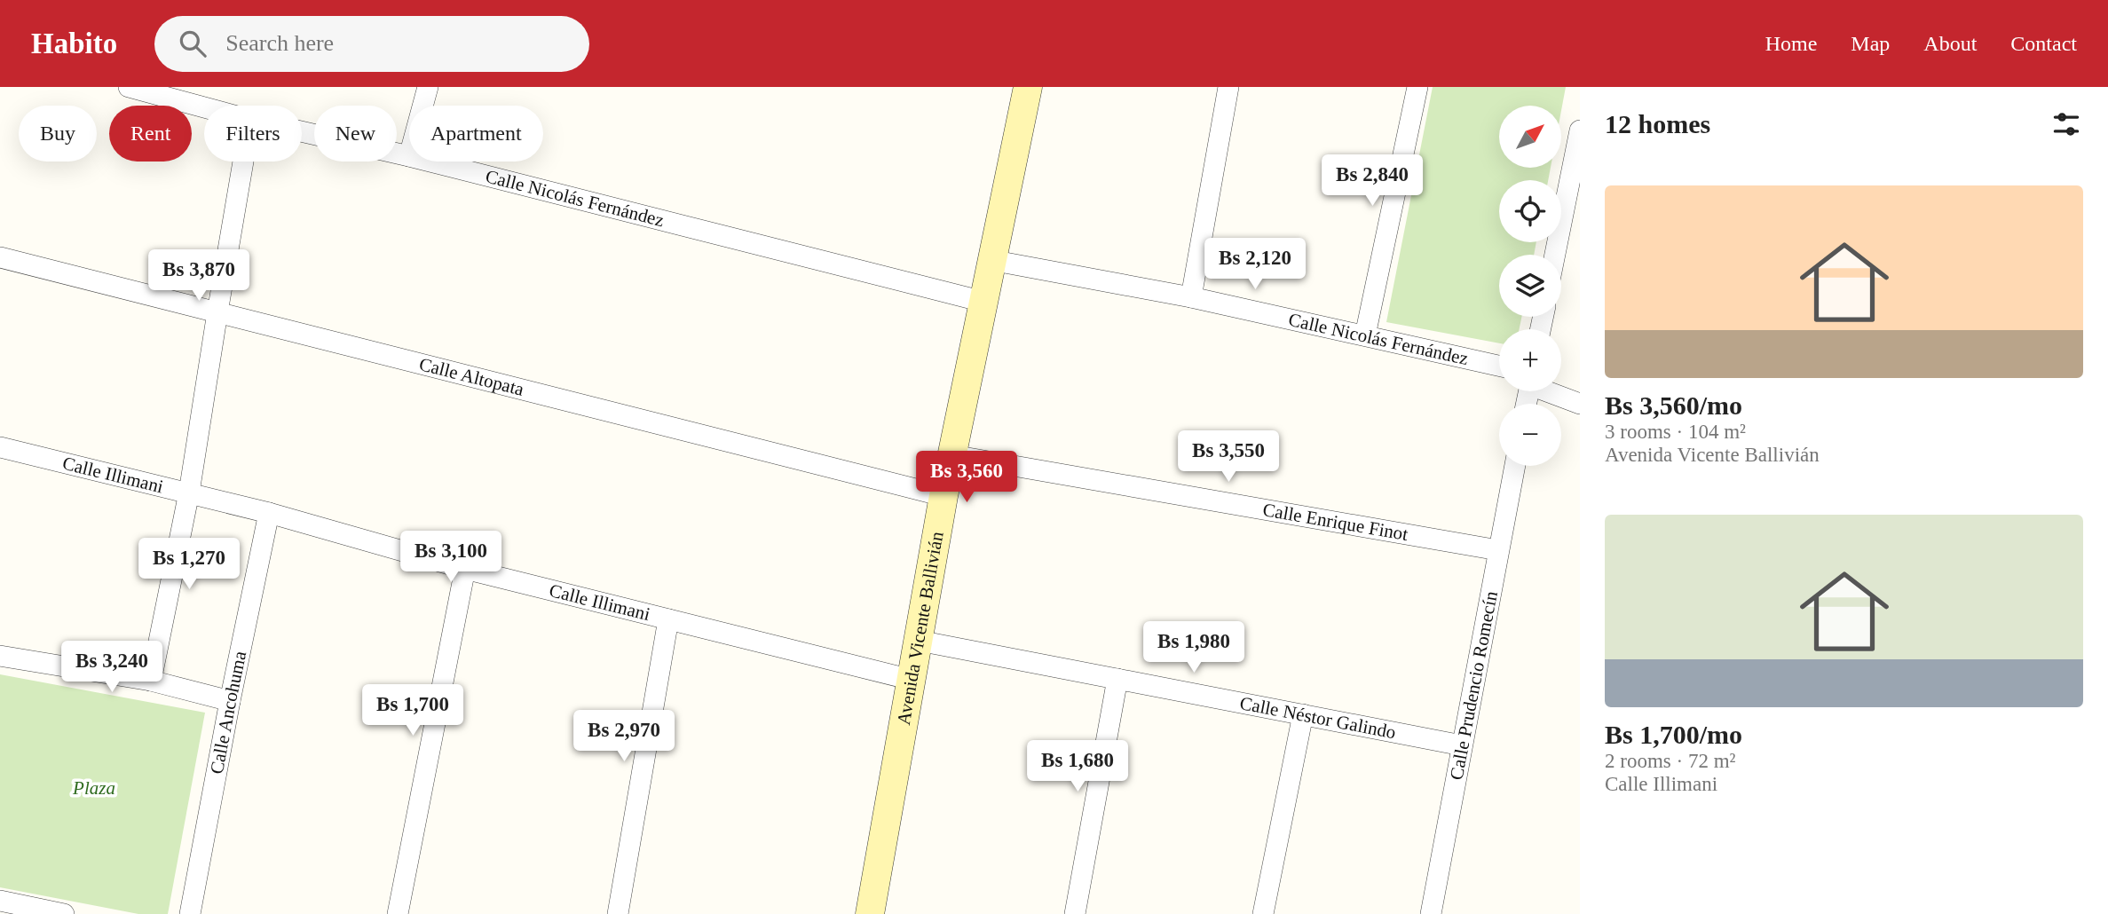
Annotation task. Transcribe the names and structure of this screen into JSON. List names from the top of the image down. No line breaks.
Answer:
{"streets":{"street":["Calle Nicolás Fernández","Calle Altopata","Calle Illimani","Calle Enrique Finot","Avenida Vicente Ballivián","Calle Prudencio Romecín","Calle Ancohuma","Calle Néstor Galindo"]},"crossings":[["Calle Nicolás Fernández","Avenida Vicente Ballivián"],["Calle Altopata","Avenida Vicente Ballivián"],["Calle Illimani","Avenida Vicente Ballivián"],["Calle Illimani","Calle Ancohuma"],["Calle Enrique Finot","Avenida Vicente Ballivián"],["Calle Enrique Finot","Calle Prudencio Romecín"],["Avenida Vicente Ballivián","Calle Néstor Galindo"],["Calle Prudencio Romecín","Calle Néstor Galindo"]],"parks":["Plaza"],"north":"top right","page":{"header":"Habito","search":"Search here","nav":["Home","Map","About","Contact"],"heading":"12 homes","map_buttons":["+","−"],"chip":["Buy","Rent","Filters","New","Apartment"],"price":["Bs 2,840","Bs 2,120","Bs 3,870","Bs 3,550","Bs 3,560","Bs 3,100","Bs 1,270","Bs 1,980","Bs 3,240","Bs 1,700","Bs 2,970","Bs 1,680"],"list":[{"name":"Bs 3,560/mo","note":"3 rooms · 104 m² · Avenida Vicente Ballivián"},{"name":"Bs 1,700/mo","note":"2 rooms · 72 m² · Calle Illimani"}]}}
